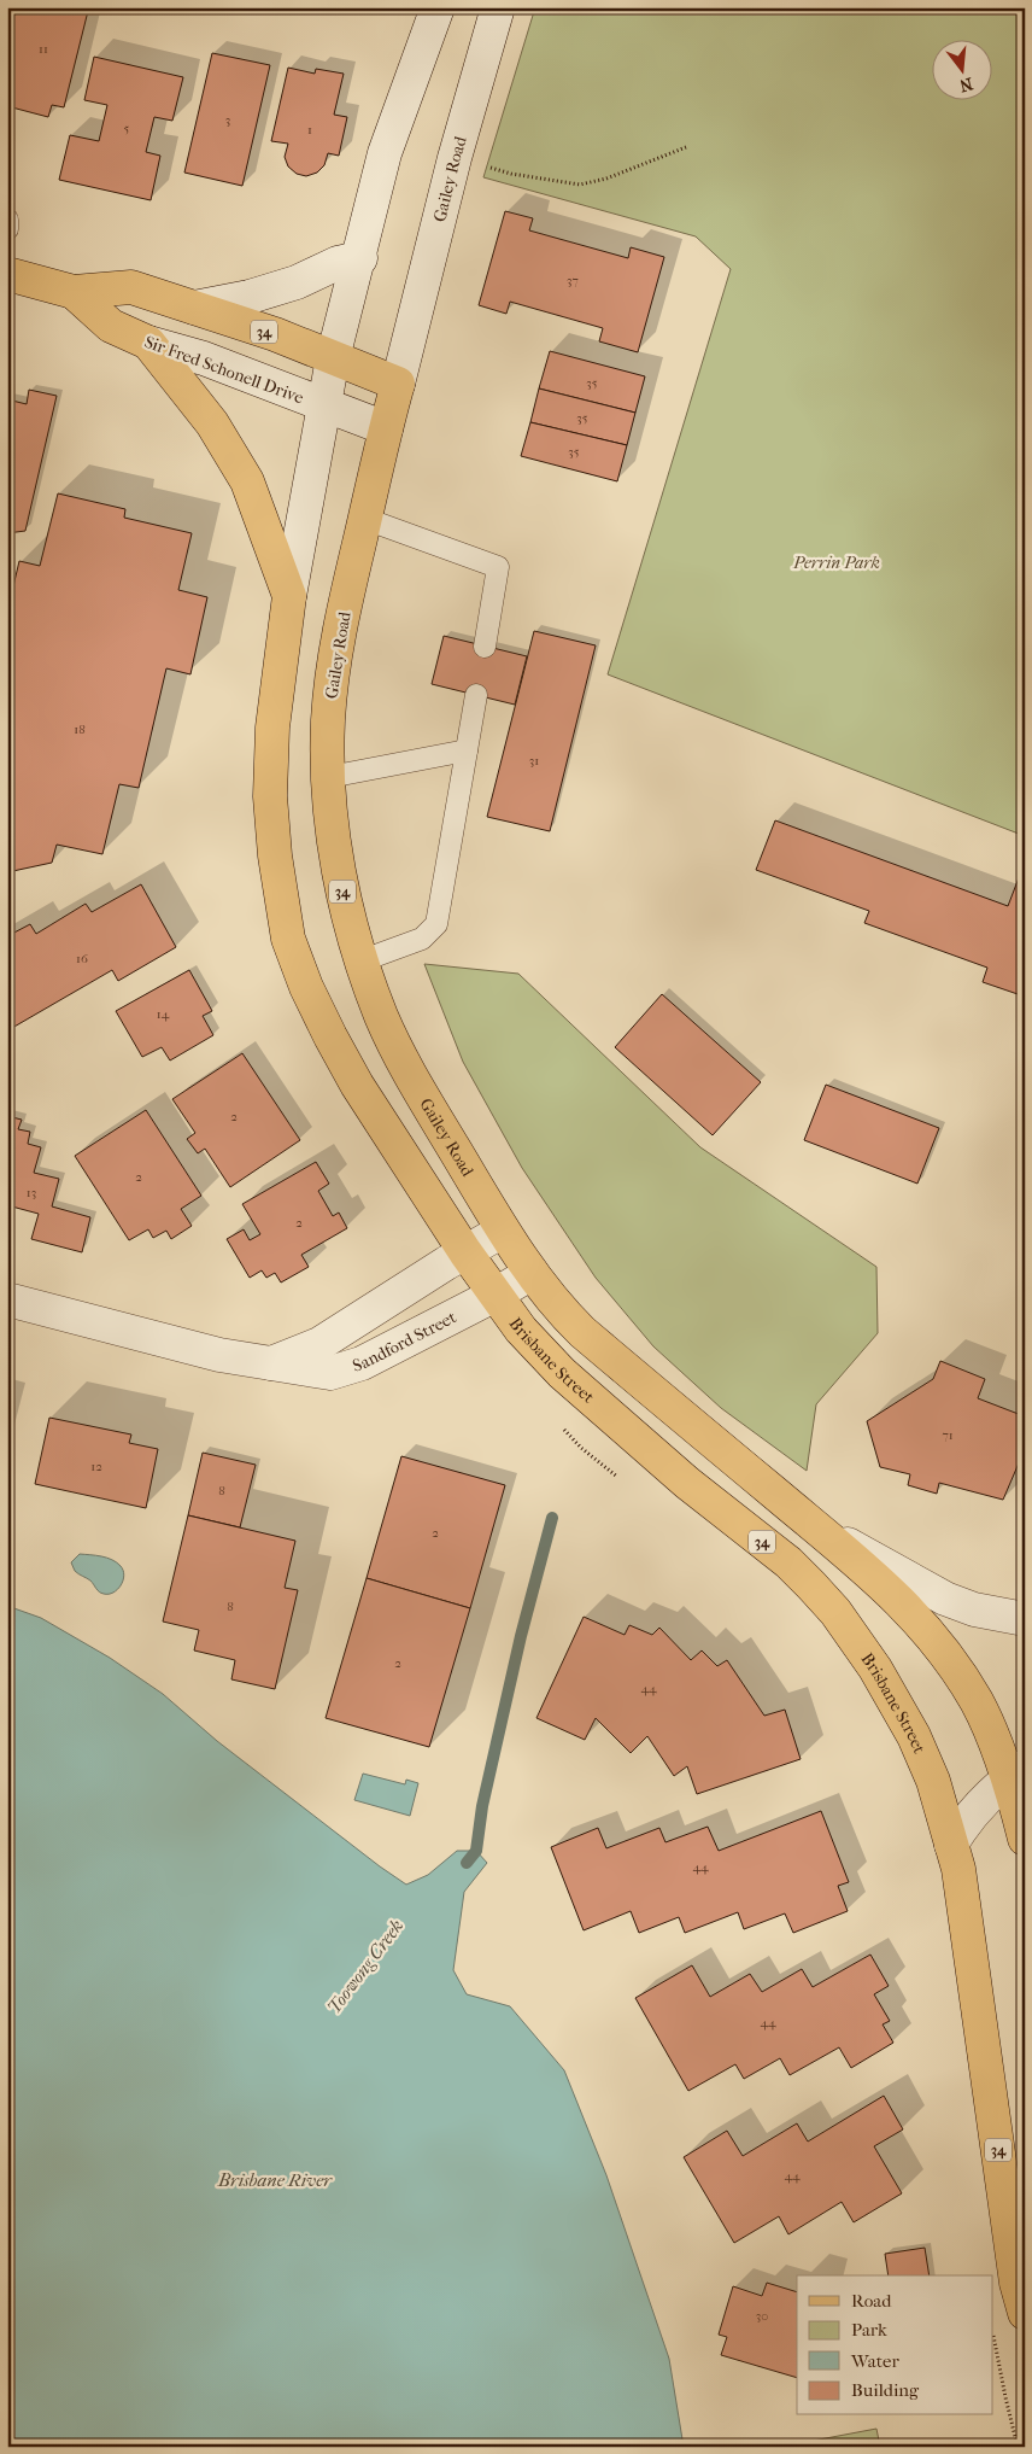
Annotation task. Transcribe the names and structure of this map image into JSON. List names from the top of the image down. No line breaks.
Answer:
{"streets":{"main road":["Gailey Road","34","Sir Fred Schonell Drive","Sandford Street","Brisbane Street"]},"crossings":[["Gailey Road","34"],["Gailey Road","Sir Fred Schonell Drive"],["Gailey Road","Sandford Street"],["34","Sir Fred Schonell Drive"],["34","Sandford Street"],["34","Brisbane Street"],["Sandford Street","Brisbane Street"]],"water":["Toowong Creek","Brisbane River"],"parks":["Perrin Park"],"house_numbers":["11","3","5","1","37","35","35","35","18","31","16","14","2","2","13","2","71","12","8","2","8","2","44","44","44","44","30"],"legend":["Road","Park","Water","Building"],"north":"bottom"}
